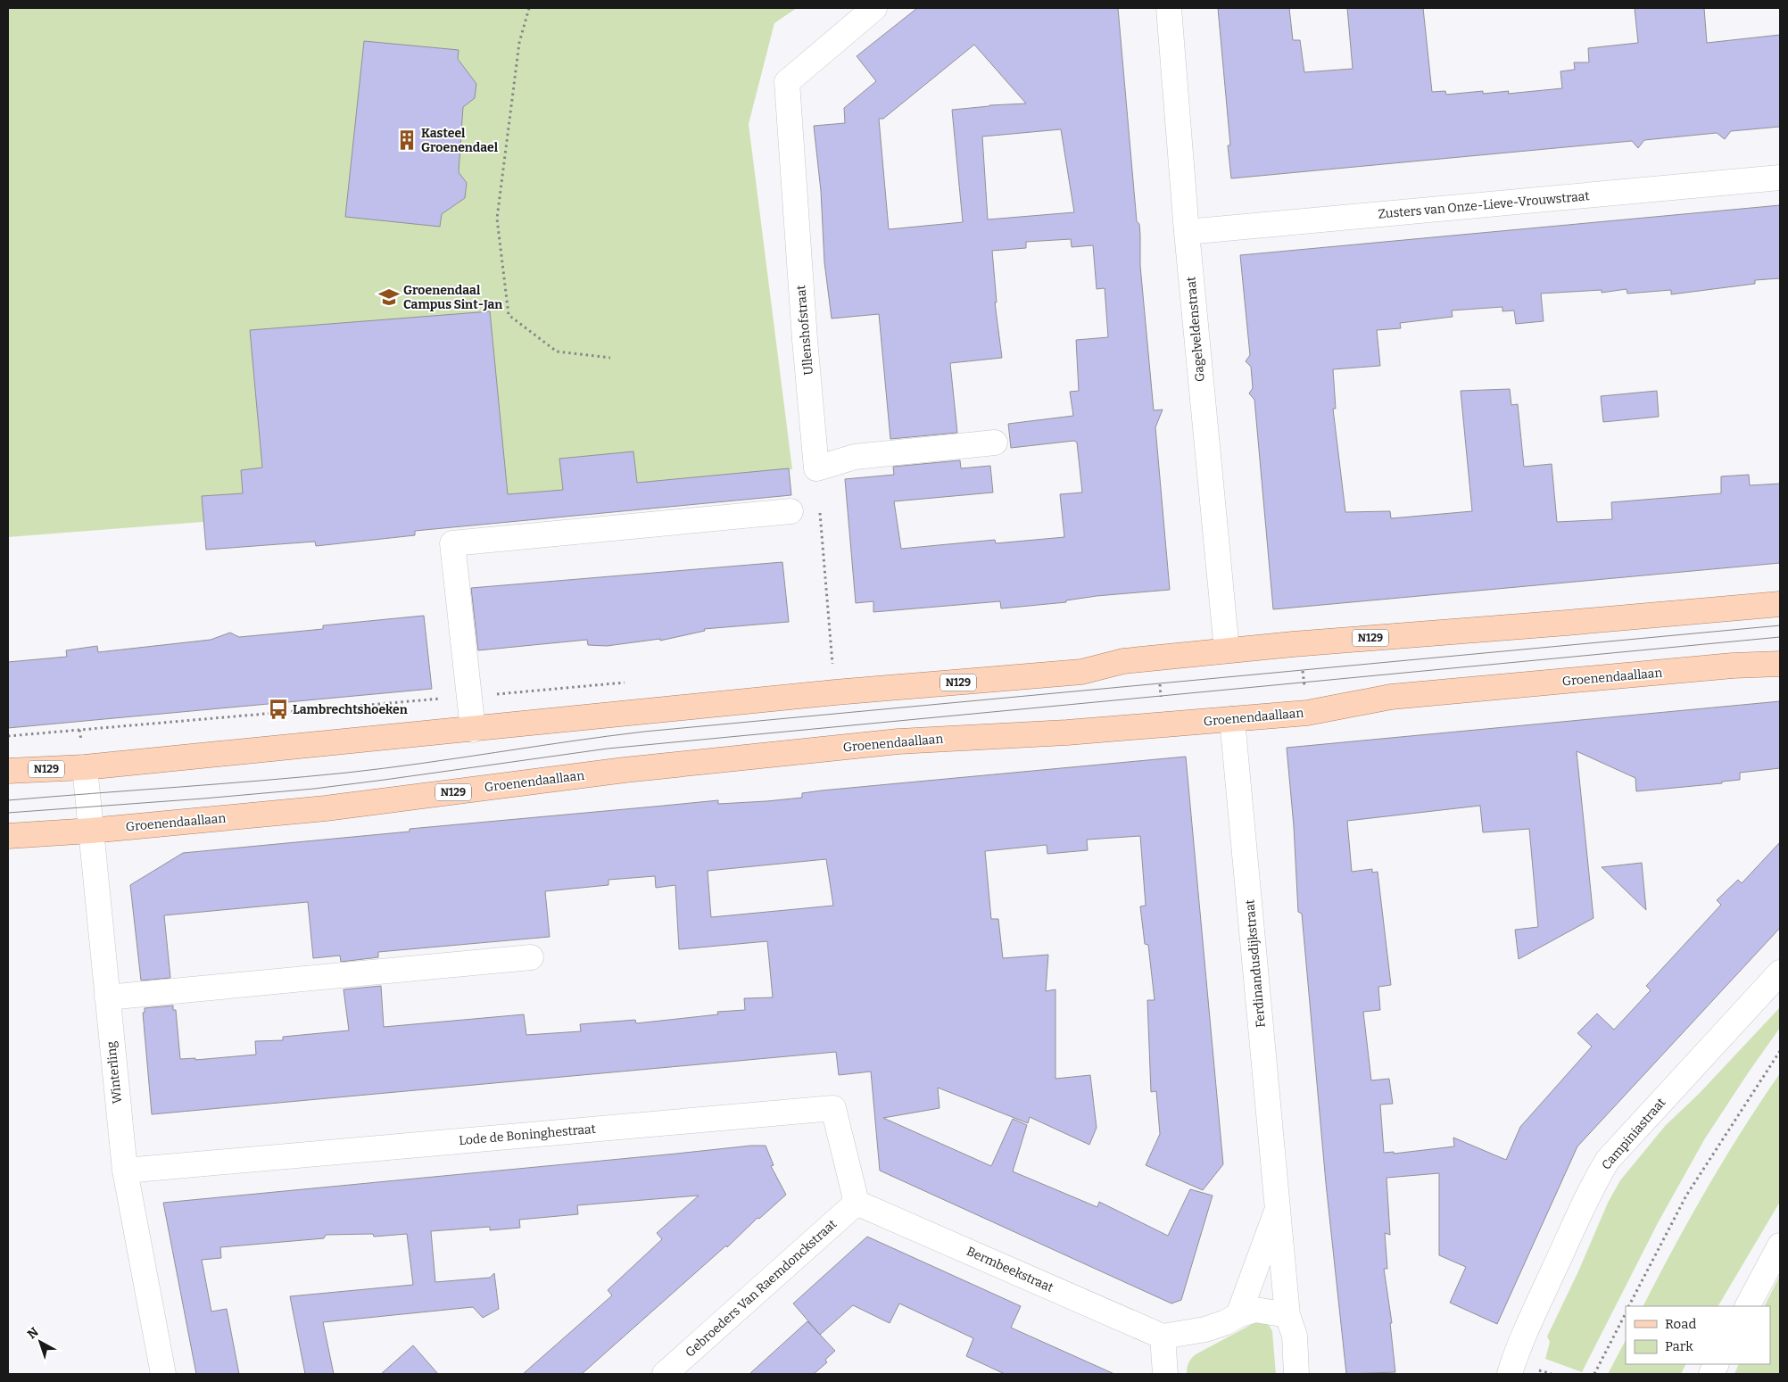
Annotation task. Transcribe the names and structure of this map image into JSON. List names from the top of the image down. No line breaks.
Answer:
{"streets":{"main road":["N129","Groenendaallaan"],"street":["Zusters van Onze-Lieve-Vrouwstraat","Gagelveldenstraat","Ullenshofstraat","Ferdinandusdijkstraat","Winterling","Campiniastraat","Lode de Boninghestraat","Bermbeekstraat","Gebroeders Van Raemdonckstraat"]},"crossings":[["Zusters van Onze-Lieve-Vrouwstraat","Gagelveldenstraat"],["Gagelveldenstraat","N129"],["N129","Winterling"],["Groenendaallaan","Ferdinandusdijkstraat"],["Groenendaallaan","Winterling"],["Winterling","Lode de Boninghestraat"],["Lode de Boninghestraat","Bermbeekstraat"],["Lode de Boninghestraat","Gebroeders Van Raemdonckstraat"],["Bermbeekstraat","Gebroeders Van Raemdonckstraat"]],"places":{"building":["Kasteel Groenendael"],"school or university":["Groenendaal Campus Sint-Jan"],"bus stop":["Lambrechtshoeken"]},"legend":["Road","Park"],"north":"top left"}
